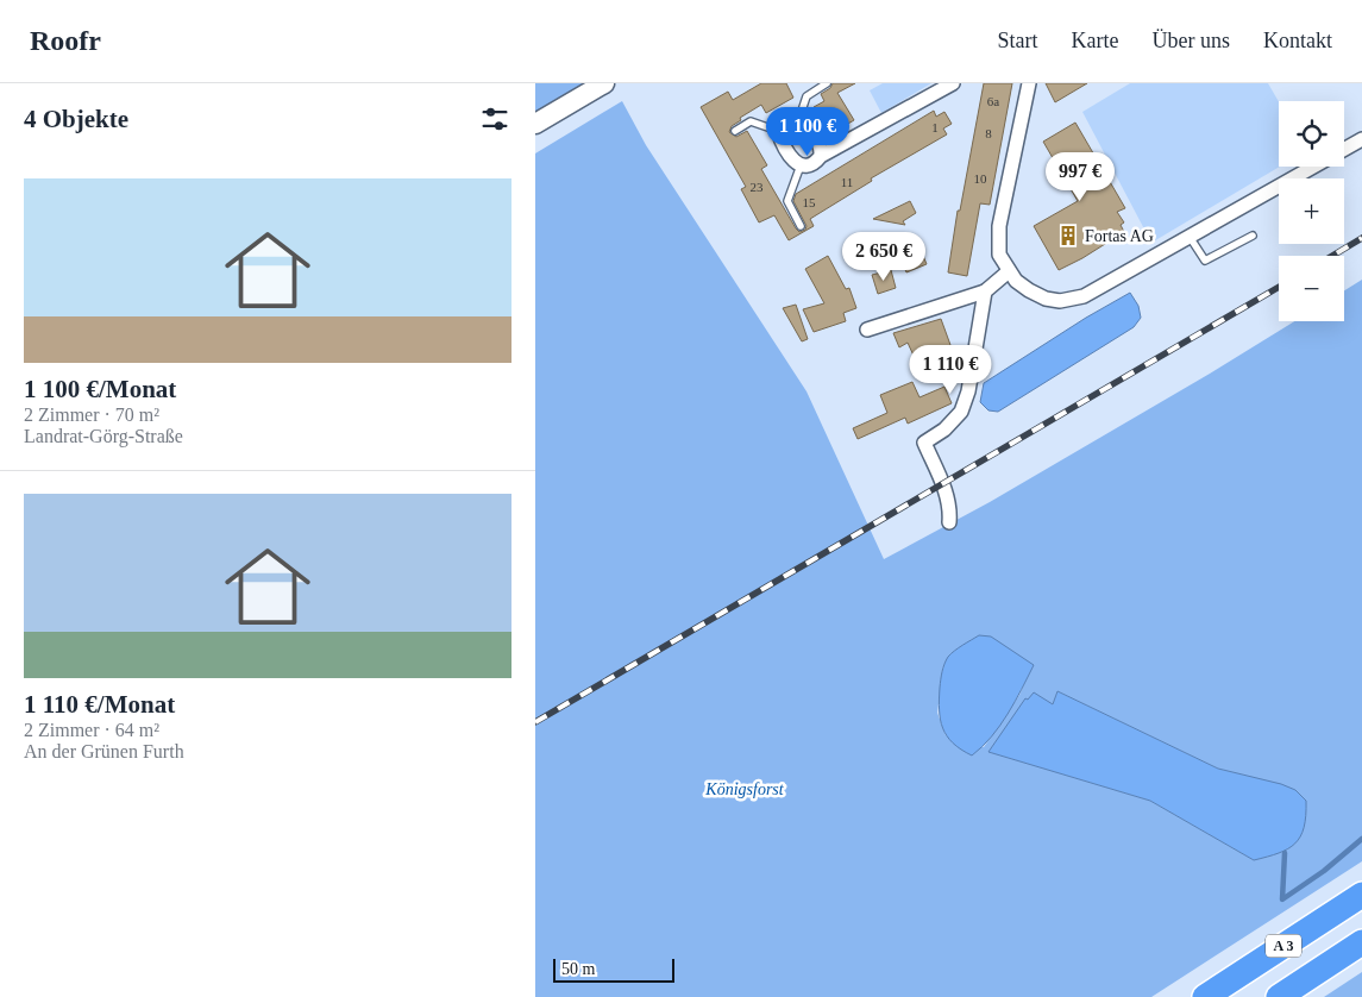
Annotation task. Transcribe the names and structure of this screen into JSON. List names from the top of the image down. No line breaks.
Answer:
{"streets":{"highway":["A 3"]},"parks":["Königsforst"],"places":{"building":["Fortas AG"]},"house_numbers":["6a","1","8","10","11","23","15"],"scale_bar":"50 m","page":{"header":"Roofr","nav":["Start","Karte","Über uns","Kontakt"],"heading":"4 Objekte","map_buttons":["+","−"],"price":["1 100 €","997 €","2 650 €","1 110 €"],"list":[{"name":"1 100 €/Monat","note":"2 Zimmer · 70 m² · Landrat-Görg-Straße"},{"name":"1 110 €/Monat","note":"2 Zimmer · 64 m² · An der Grünen Furth"}],"scale":"50 m"}}
